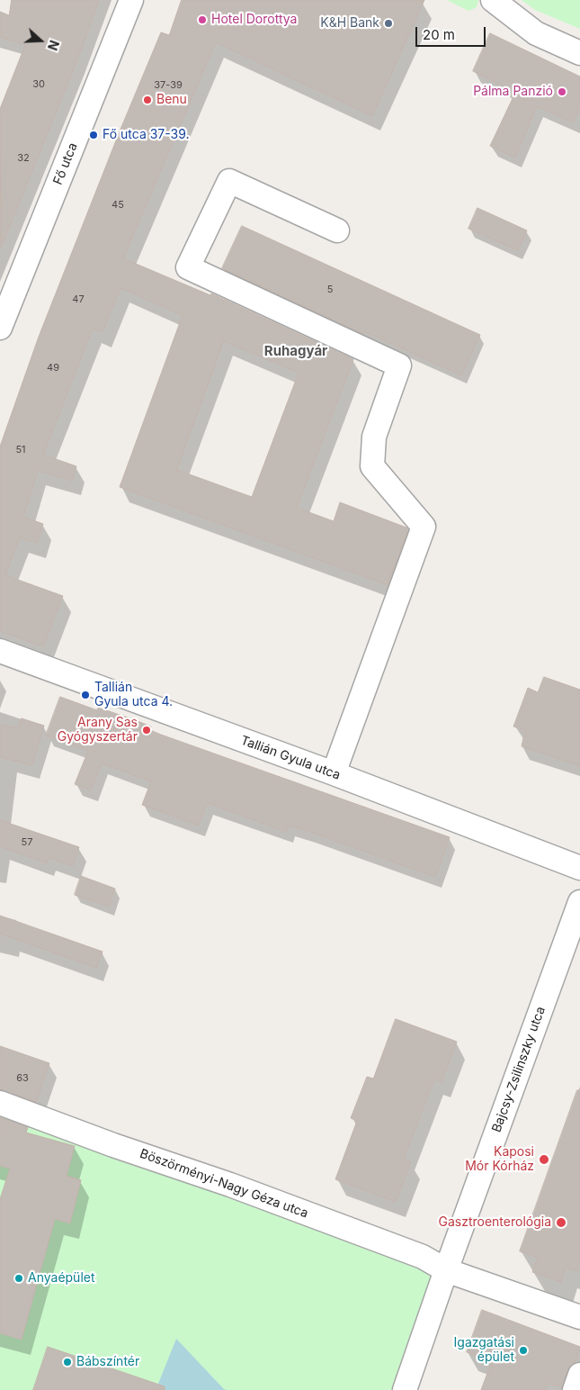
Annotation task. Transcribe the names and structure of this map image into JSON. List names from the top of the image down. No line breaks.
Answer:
{"streets":{"street":["Fő utca","Tallián Gyula utca","Bajcsy-Zsilinszky utca","Böszörményi-Nagy Géza utca"]},"crossings":[["Bajcsy-Zsilinszky utca","Böszörményi-Nagy Géza utca"]],"districts":["Ruhagyár"],"places":["Hotel Dorottya","K&H Bank","Pálma Panzió","Benu","Fő utca 37-39.","Tallián Gyula utca 4.","Arany Sas Gyógyszertár","Kaposi Mór Kórház","Gasztroenterológia","Anyaépület","Igazgatási épület","Bábszíntér"],"house_numbers":["30","37-39","32","45","5","47","49","51","57","63"],"scale_bar":"20 m","north":"right"}
